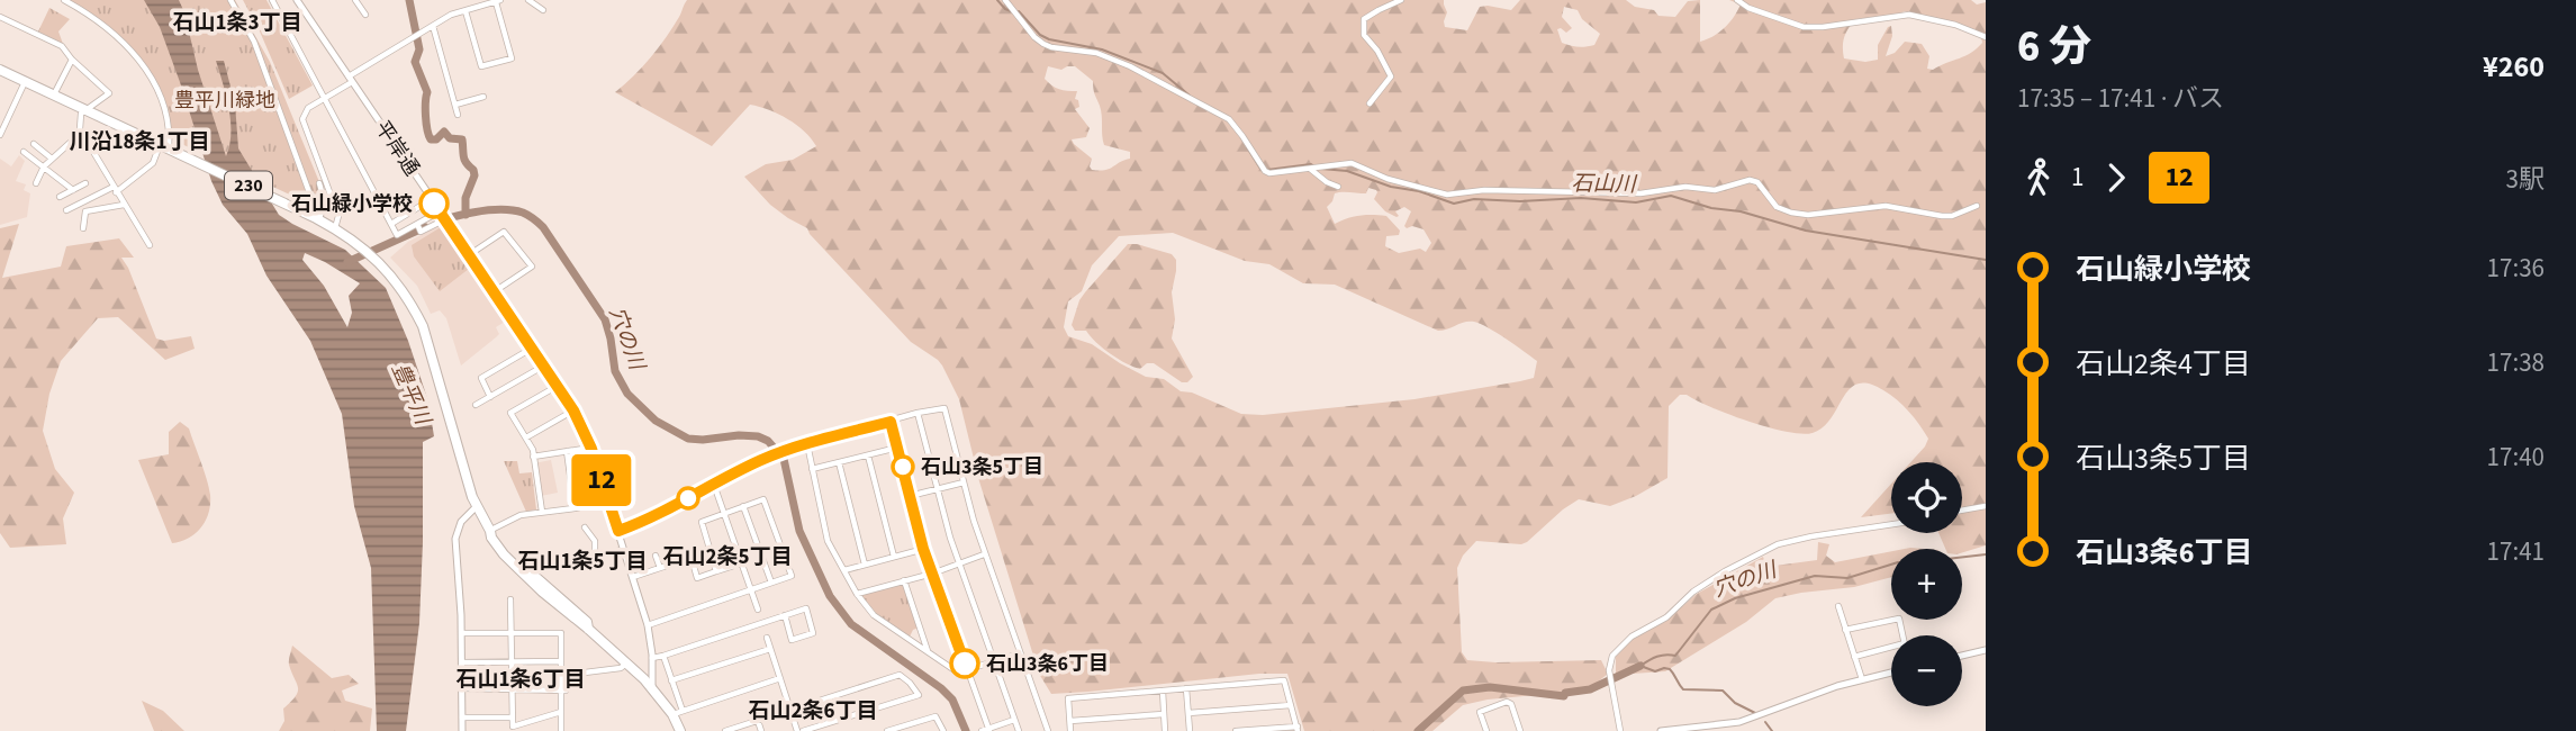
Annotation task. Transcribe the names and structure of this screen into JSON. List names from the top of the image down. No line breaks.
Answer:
{"streets":{"highway":["230"],"street":["平岸通"]},"crossings":[["平岸通","230"]],"districts":["石山1条3丁目","川沿18条1丁目","石山2条5丁目","石山1条5丁目","石山1条6丁目","石山2条6丁目"],"water":["石山川","穴の川","豊平川"],"parks":["豊平川緑地"],"places":["石山緑小学校","石山3条5丁目","石山3条6丁目"],"lines":["bus line 12"],"page":{"on_map":"12","heading":["6 分","17:35 – 17:41 · バス","¥260"],"legs":["1","12","3駅"],"list":[{"name":"石山緑小学校","value":"17:36"},{"name":"石山2条4丁目","value":"17:38"},{"name":"石山3条5丁目","value":"17:40"},{"name":"石山3条6丁目","value":"17:41"}],"map_buttons":["+","−"]}}
